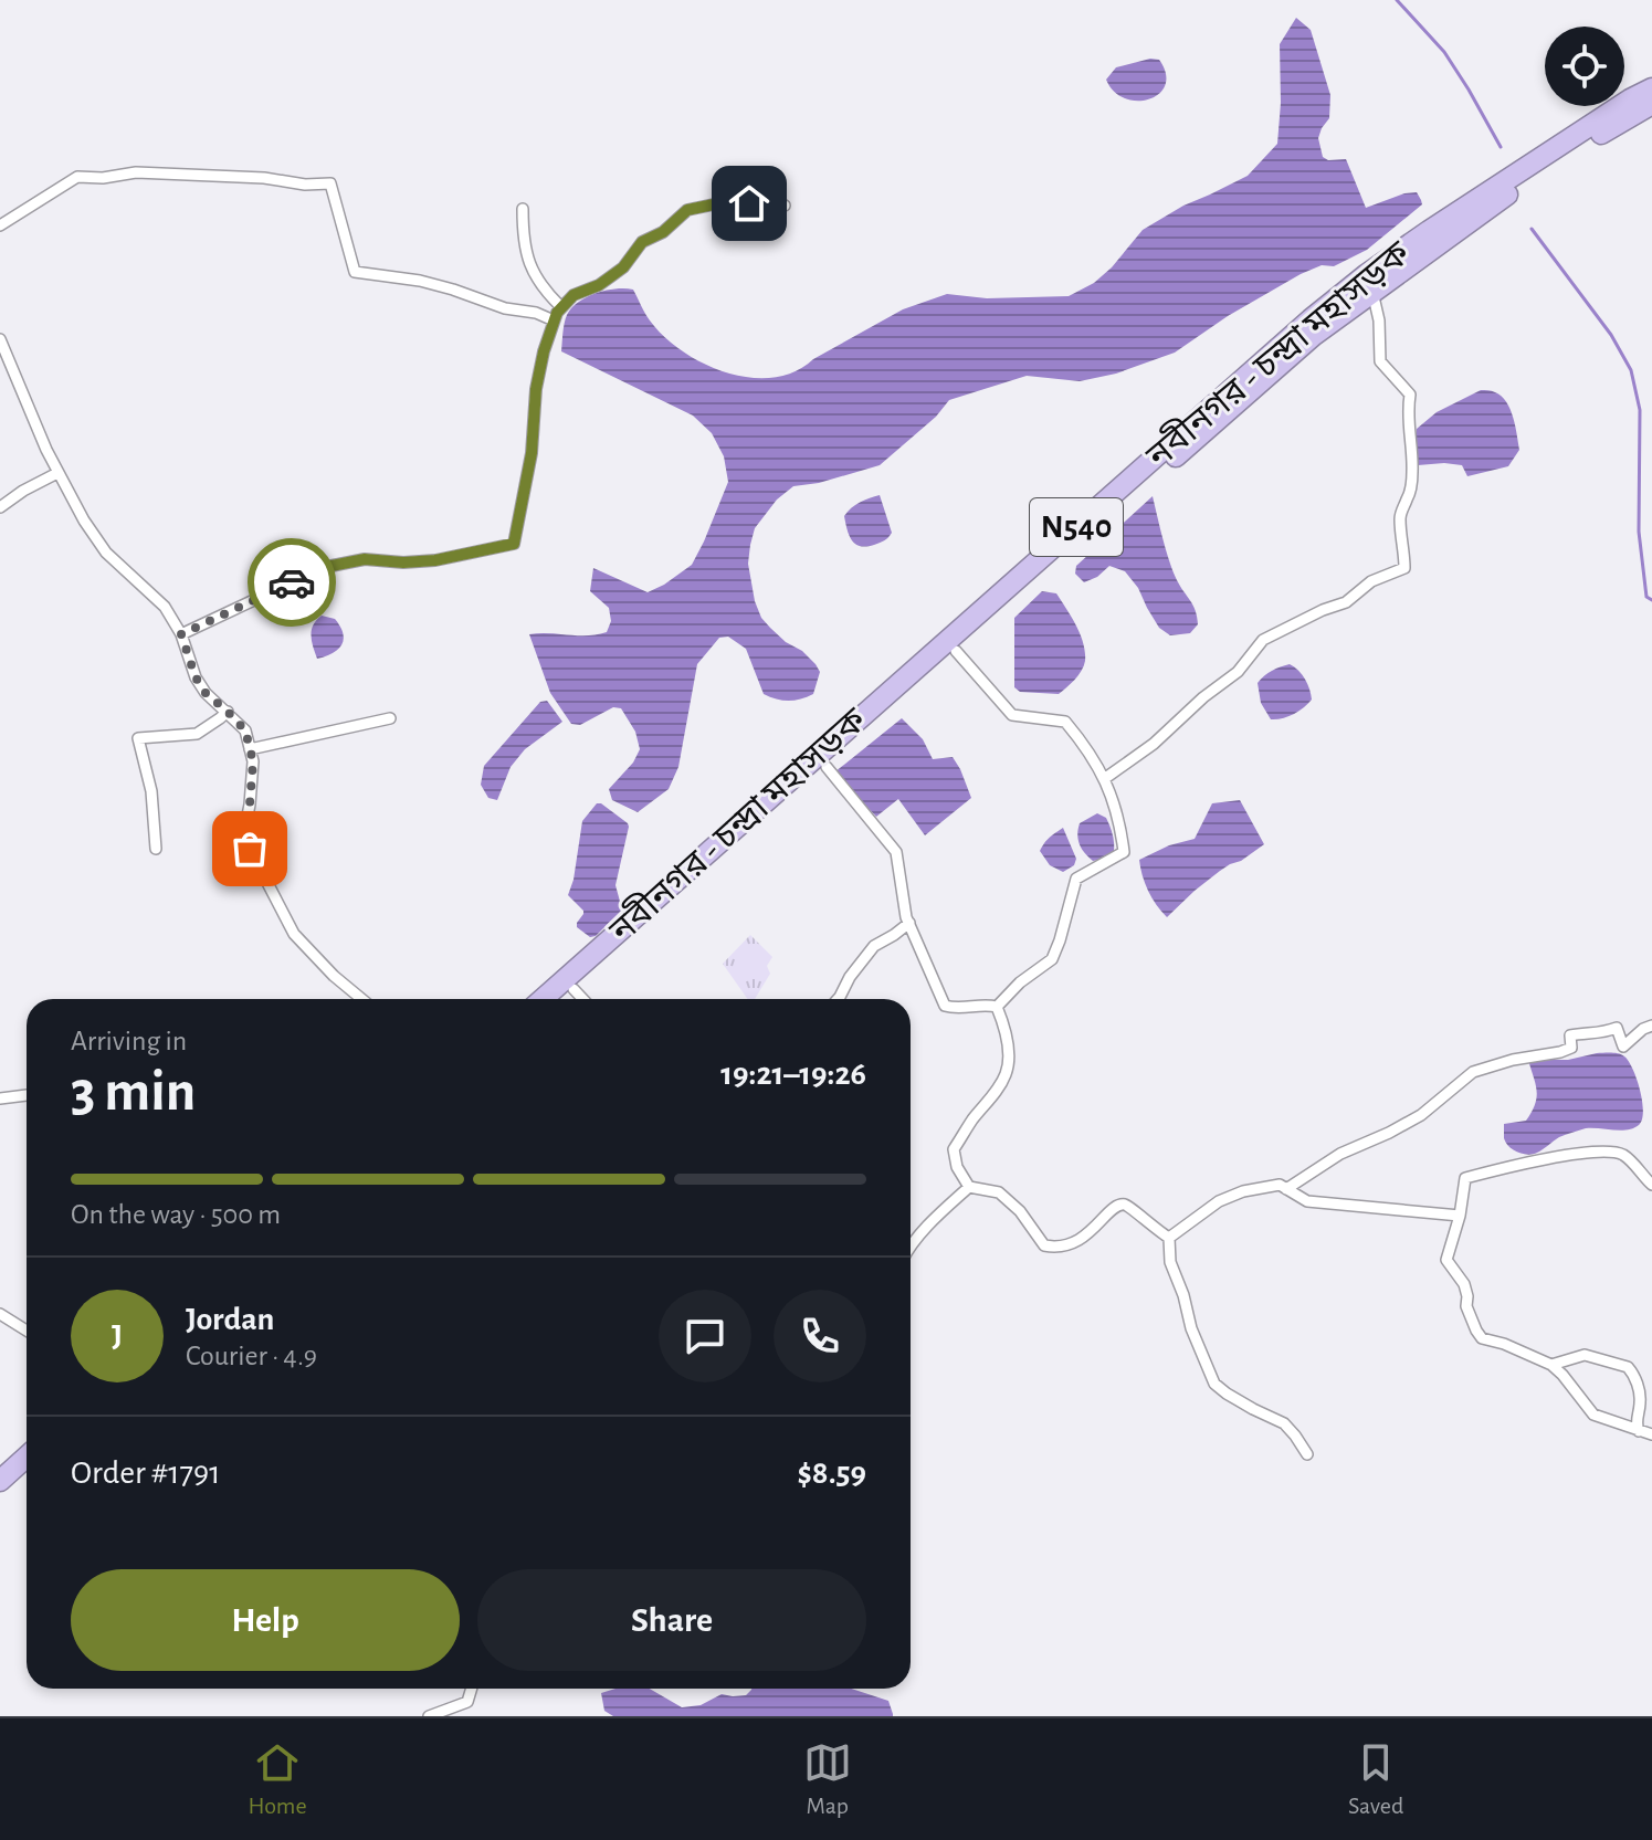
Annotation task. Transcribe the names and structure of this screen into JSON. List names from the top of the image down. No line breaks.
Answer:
{"streets":{"highway":["নবীনগর - চন্দ্রা মহাসড়ক","N540"]},"page":{"heading":["3 min","Arriving in","19:21–19:26"],"panel":["Jordan","Courier · 4.9","Order #1791","$8.59"],"bar":"On the way · 500 m","round":"J","buttons":["Help","Share"],"tabs":["Home","Map","Saved"]}}
